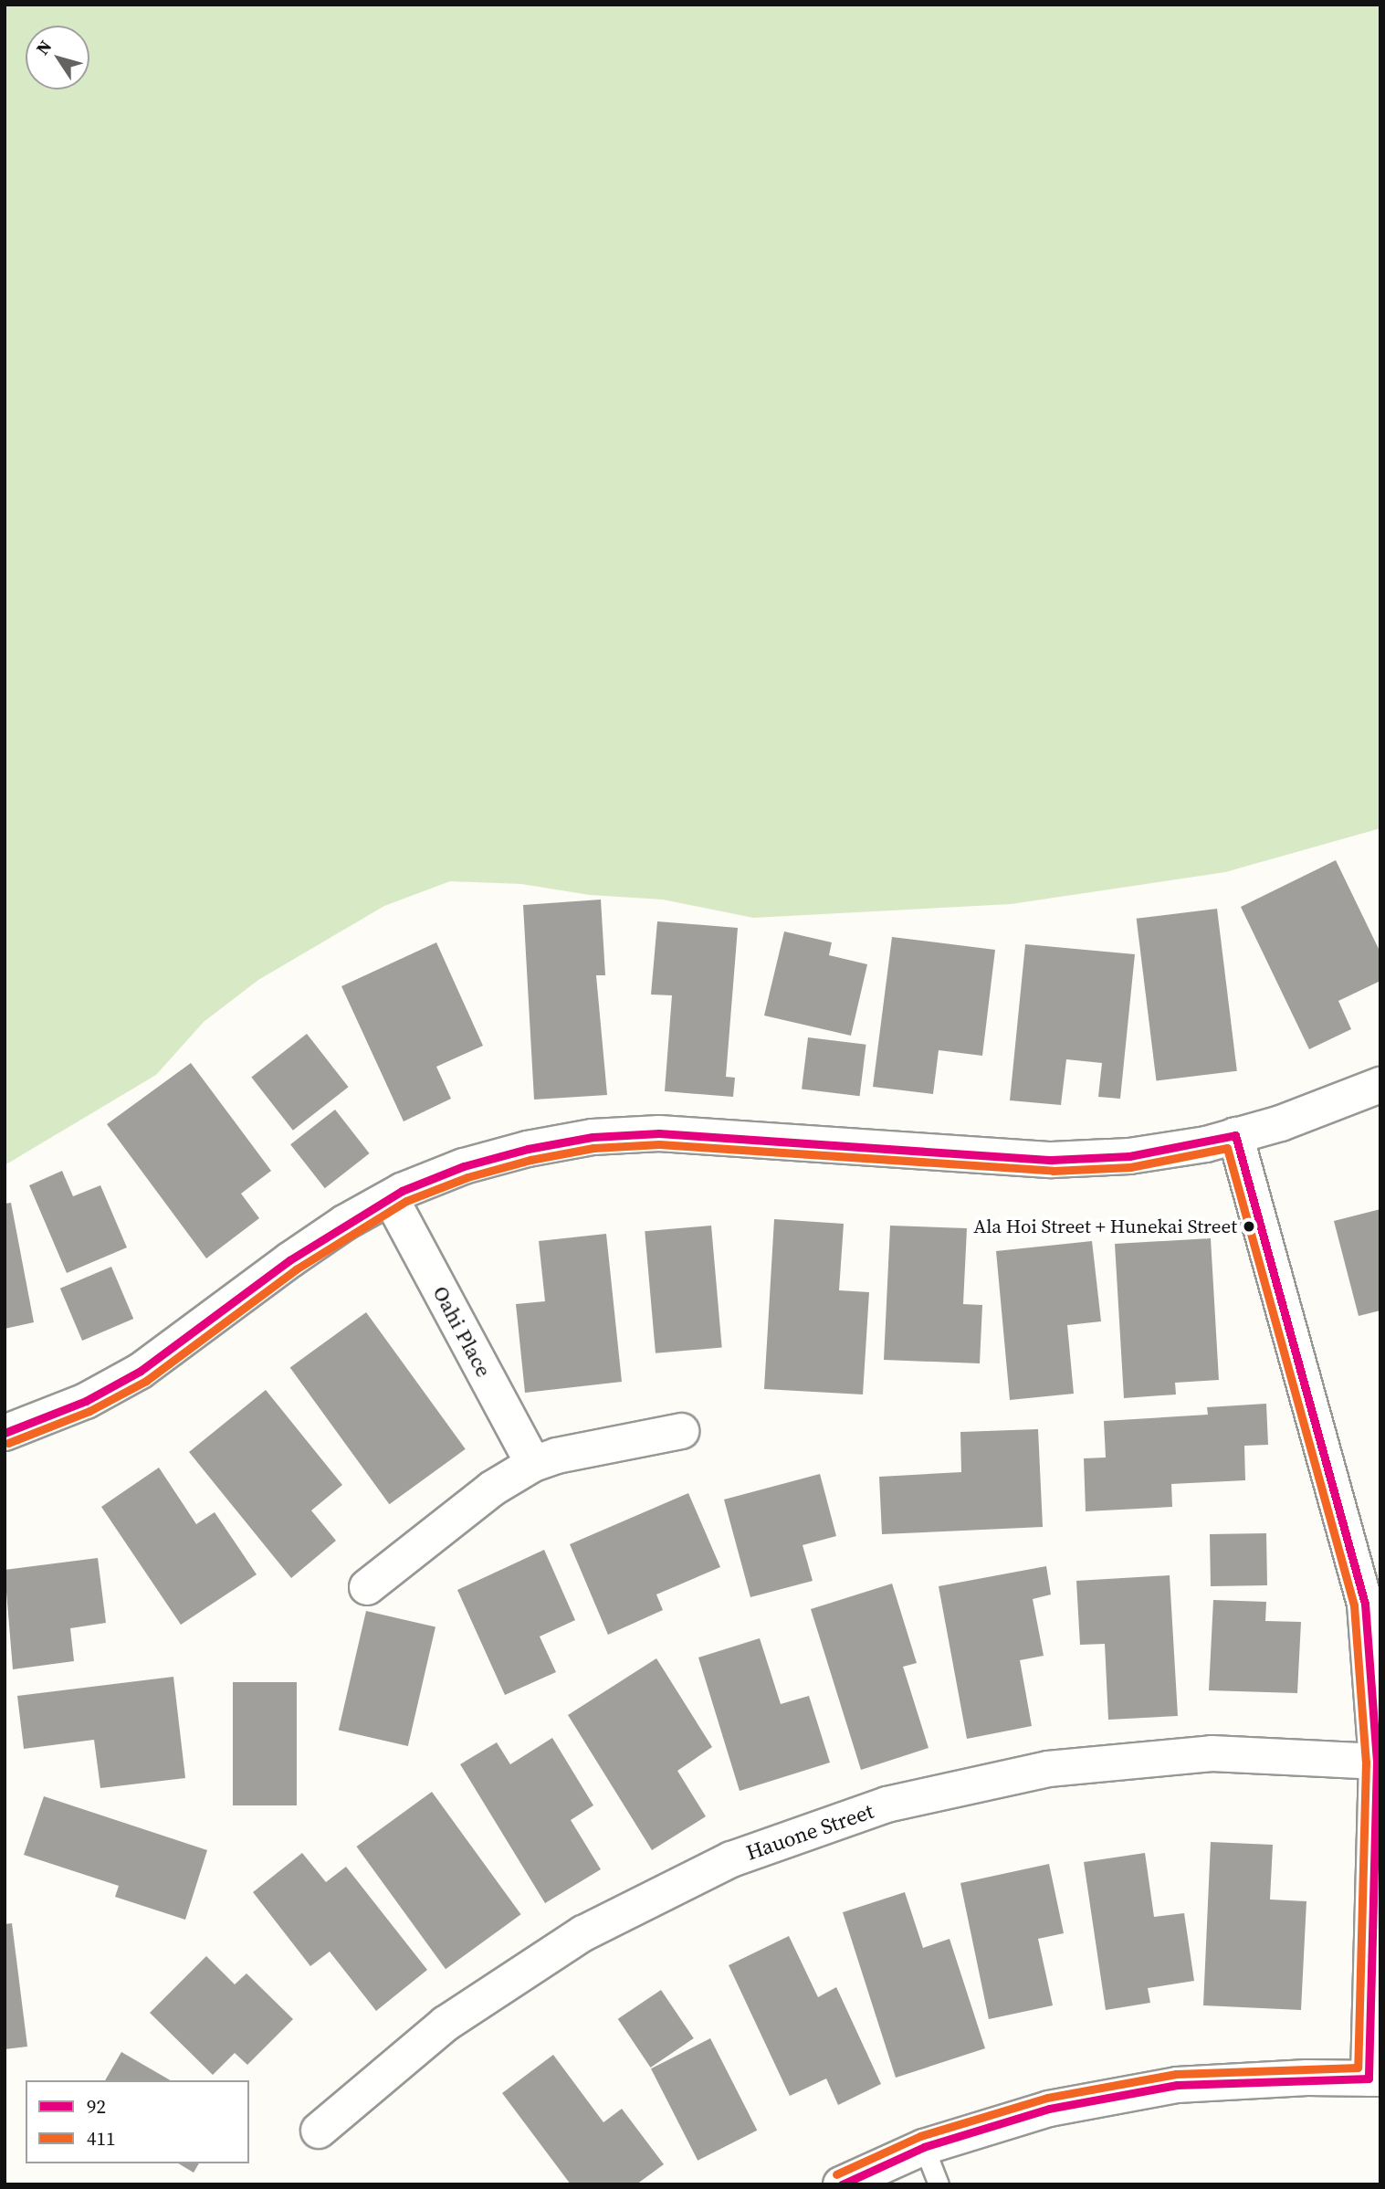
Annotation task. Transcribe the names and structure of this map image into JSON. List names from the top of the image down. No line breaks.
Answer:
{"streets":{"street":["Oahi Place","Hauone Street"]},"places":["Ala Hoi Street + Hunekai Street"],"lines":["transit line 92","transit line 411"],"legend":["92","411"],"north":"top left"}
